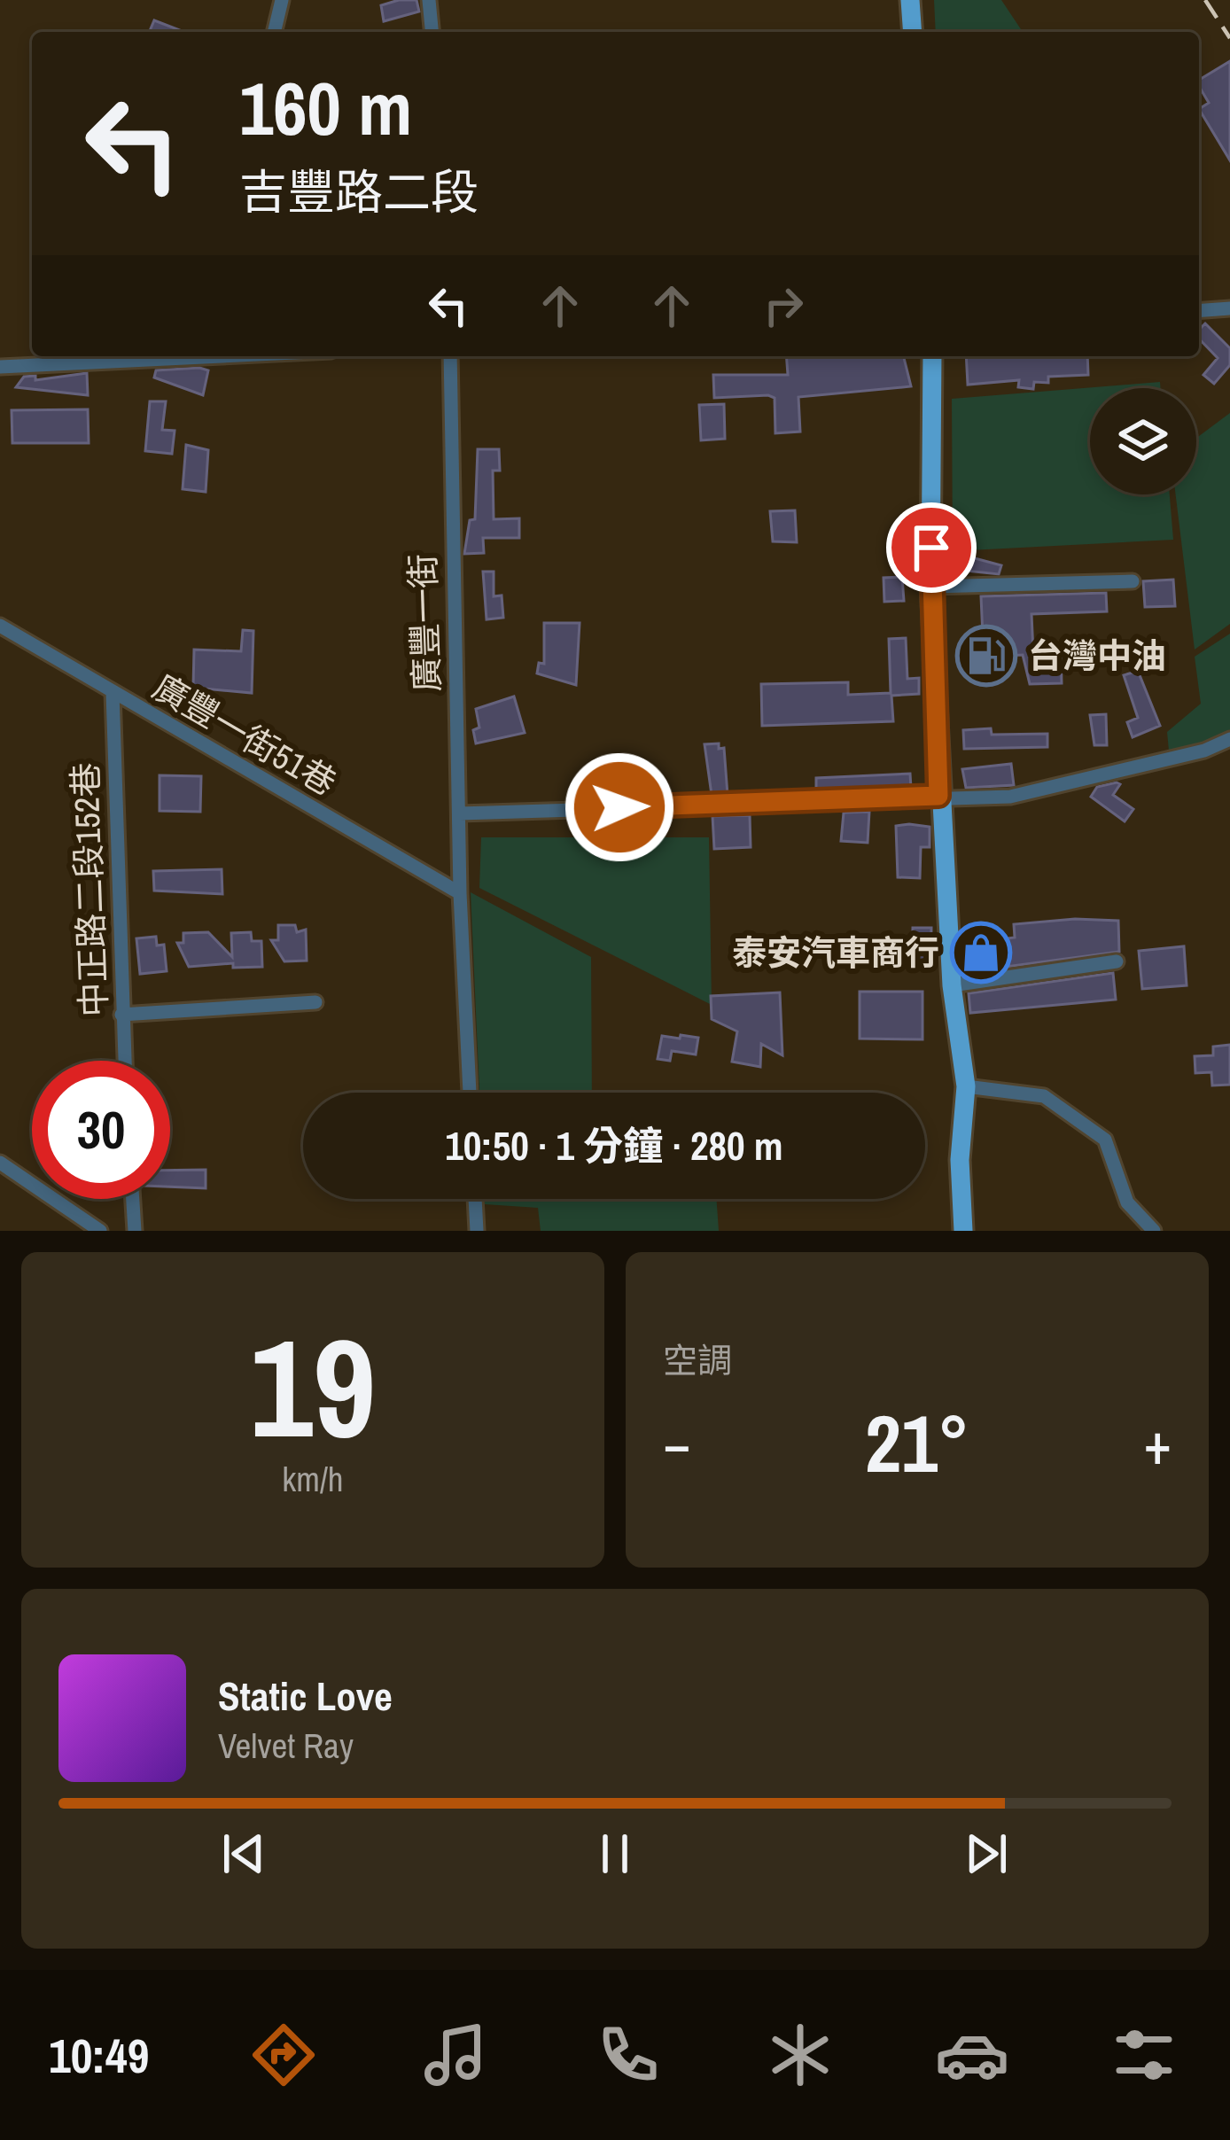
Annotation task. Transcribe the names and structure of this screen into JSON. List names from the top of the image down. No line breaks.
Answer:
{"streets":{"street":["廣豐一街","廣豐一街51巷","中正路二段152巷"]},"crossings":[["廣豐一街","廣豐一街51巷"],["廣豐一街51巷","中正路二段152巷"]],"places":{"fuel station":["台灣中油"],"shop":["泰安汽車商行"]},"page":{"turn":["160 m","吉豐路二段"],"limit":"30","trip":"10:50 · 1 分鐘 · 280 m","tile":[["19","km/h"],"空調"],"heat":["−","21°","+"],"song":["Static Love","Velvet Ray"],"tabs":"10:49"}}
